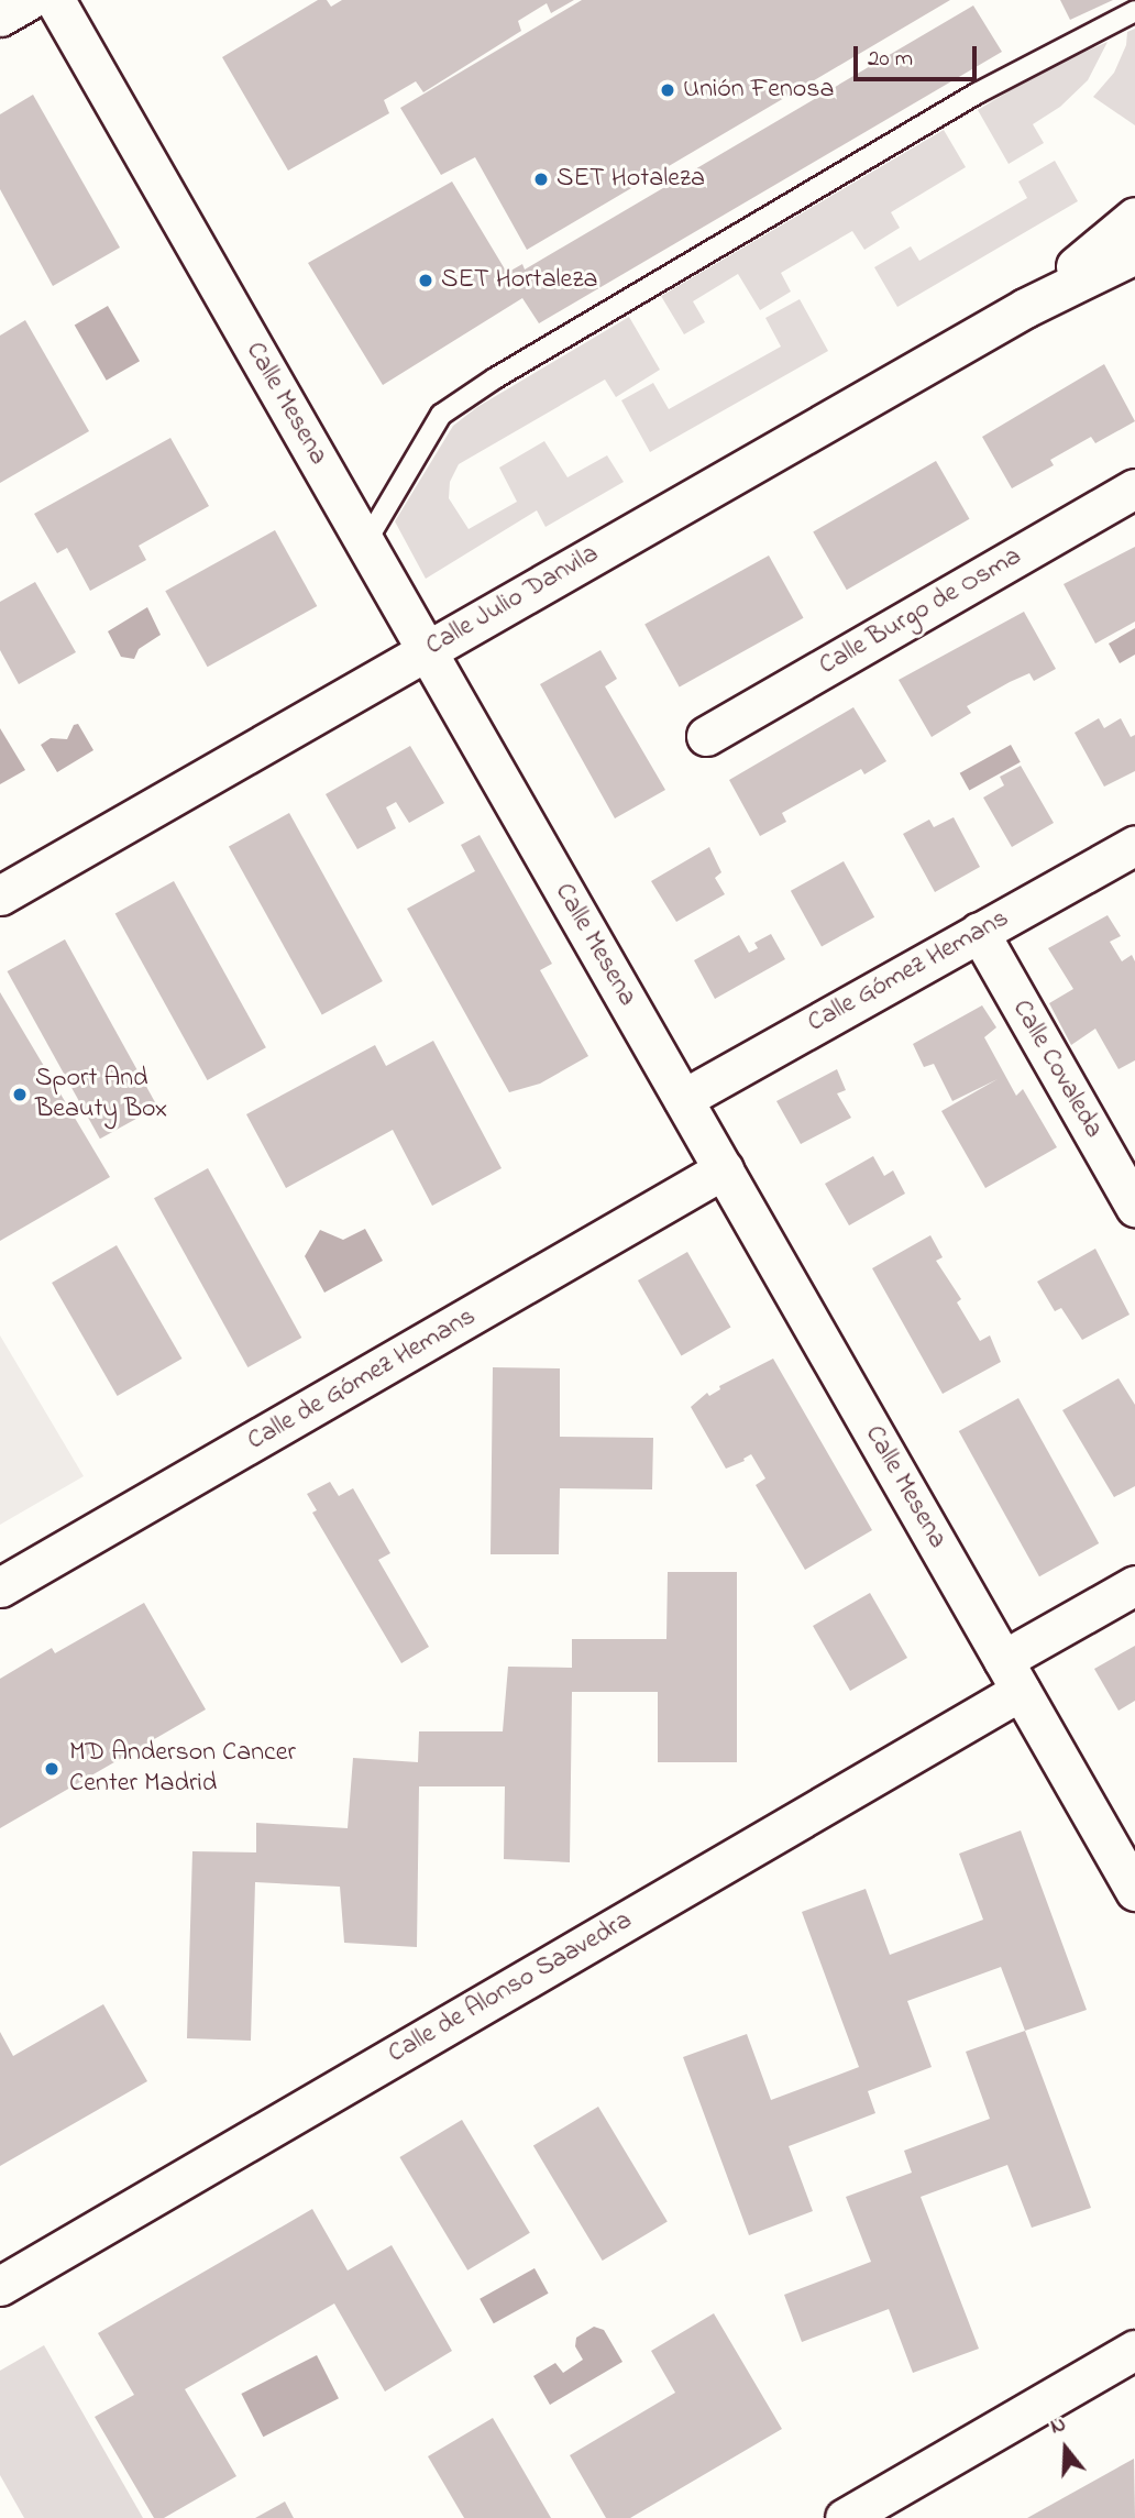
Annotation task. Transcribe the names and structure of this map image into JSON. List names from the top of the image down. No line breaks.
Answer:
{"streets":{"street":["Calle Mesena","Calle Julio Danvila","Calle Burgo de Osma","Calle Gómez Hemans","Calle Covaleda","Calle de Gómez Hemans","Calle de Alonso Saavedra"]},"crossings":[["Calle Mesena","Calle Julio Danvila"],["Calle Mesena","Calle Gómez Hemans"],["Calle Mesena","Calle de Gómez Hemans"],["Calle Mesena","Calle de Alonso Saavedra"],["Calle Gómez Hemans","Calle Covaleda"]],"places":["Unión Fenosa","SET Hotaleza","SET Hortaleza","Sport And Beauty Box","MD Anderson Cancer Center Madrid"],"scale_bar":"20 m","north":"top"}
